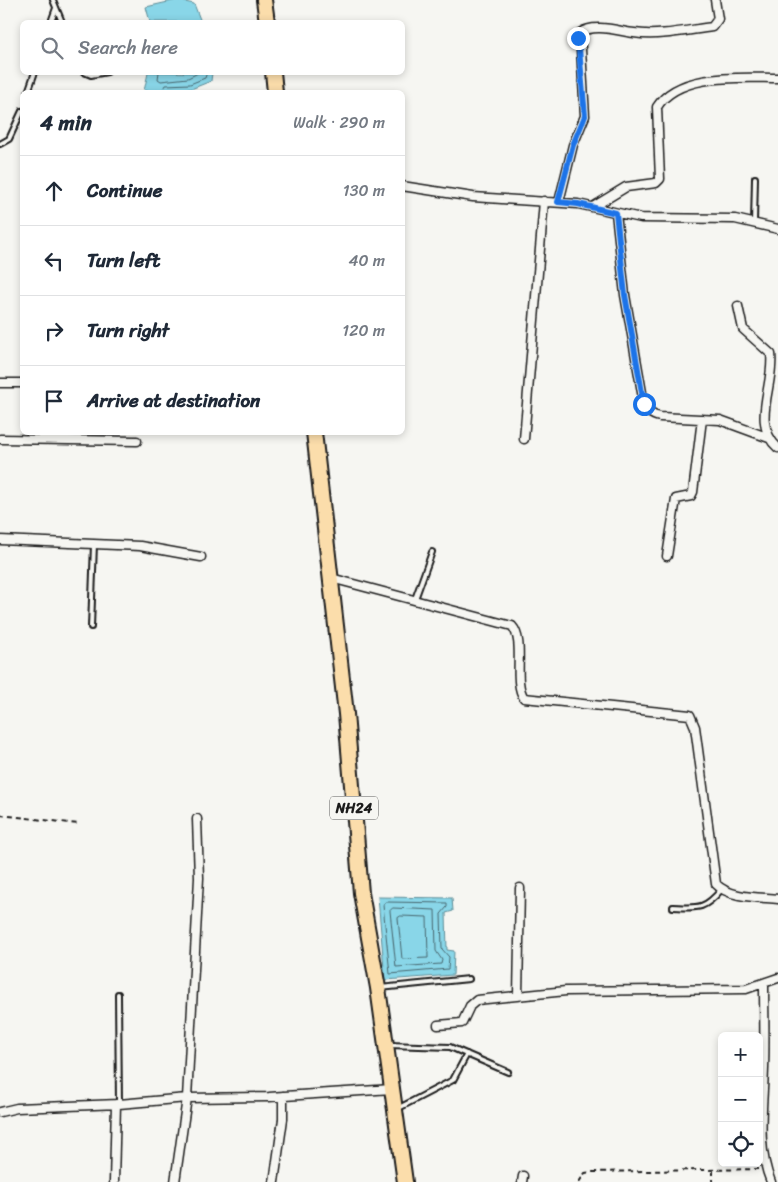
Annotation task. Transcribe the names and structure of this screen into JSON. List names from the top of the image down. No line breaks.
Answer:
{"streets":{"highway":["NH24"]},"page":{"search":"Search here","heading":["4 min","Walk · 290 m"],"list":[["Continue","130 m"],["Turn left","40 m"],["Turn right","120 m"],"Arrive at destination"],"map_buttons":["+","−"]}}
